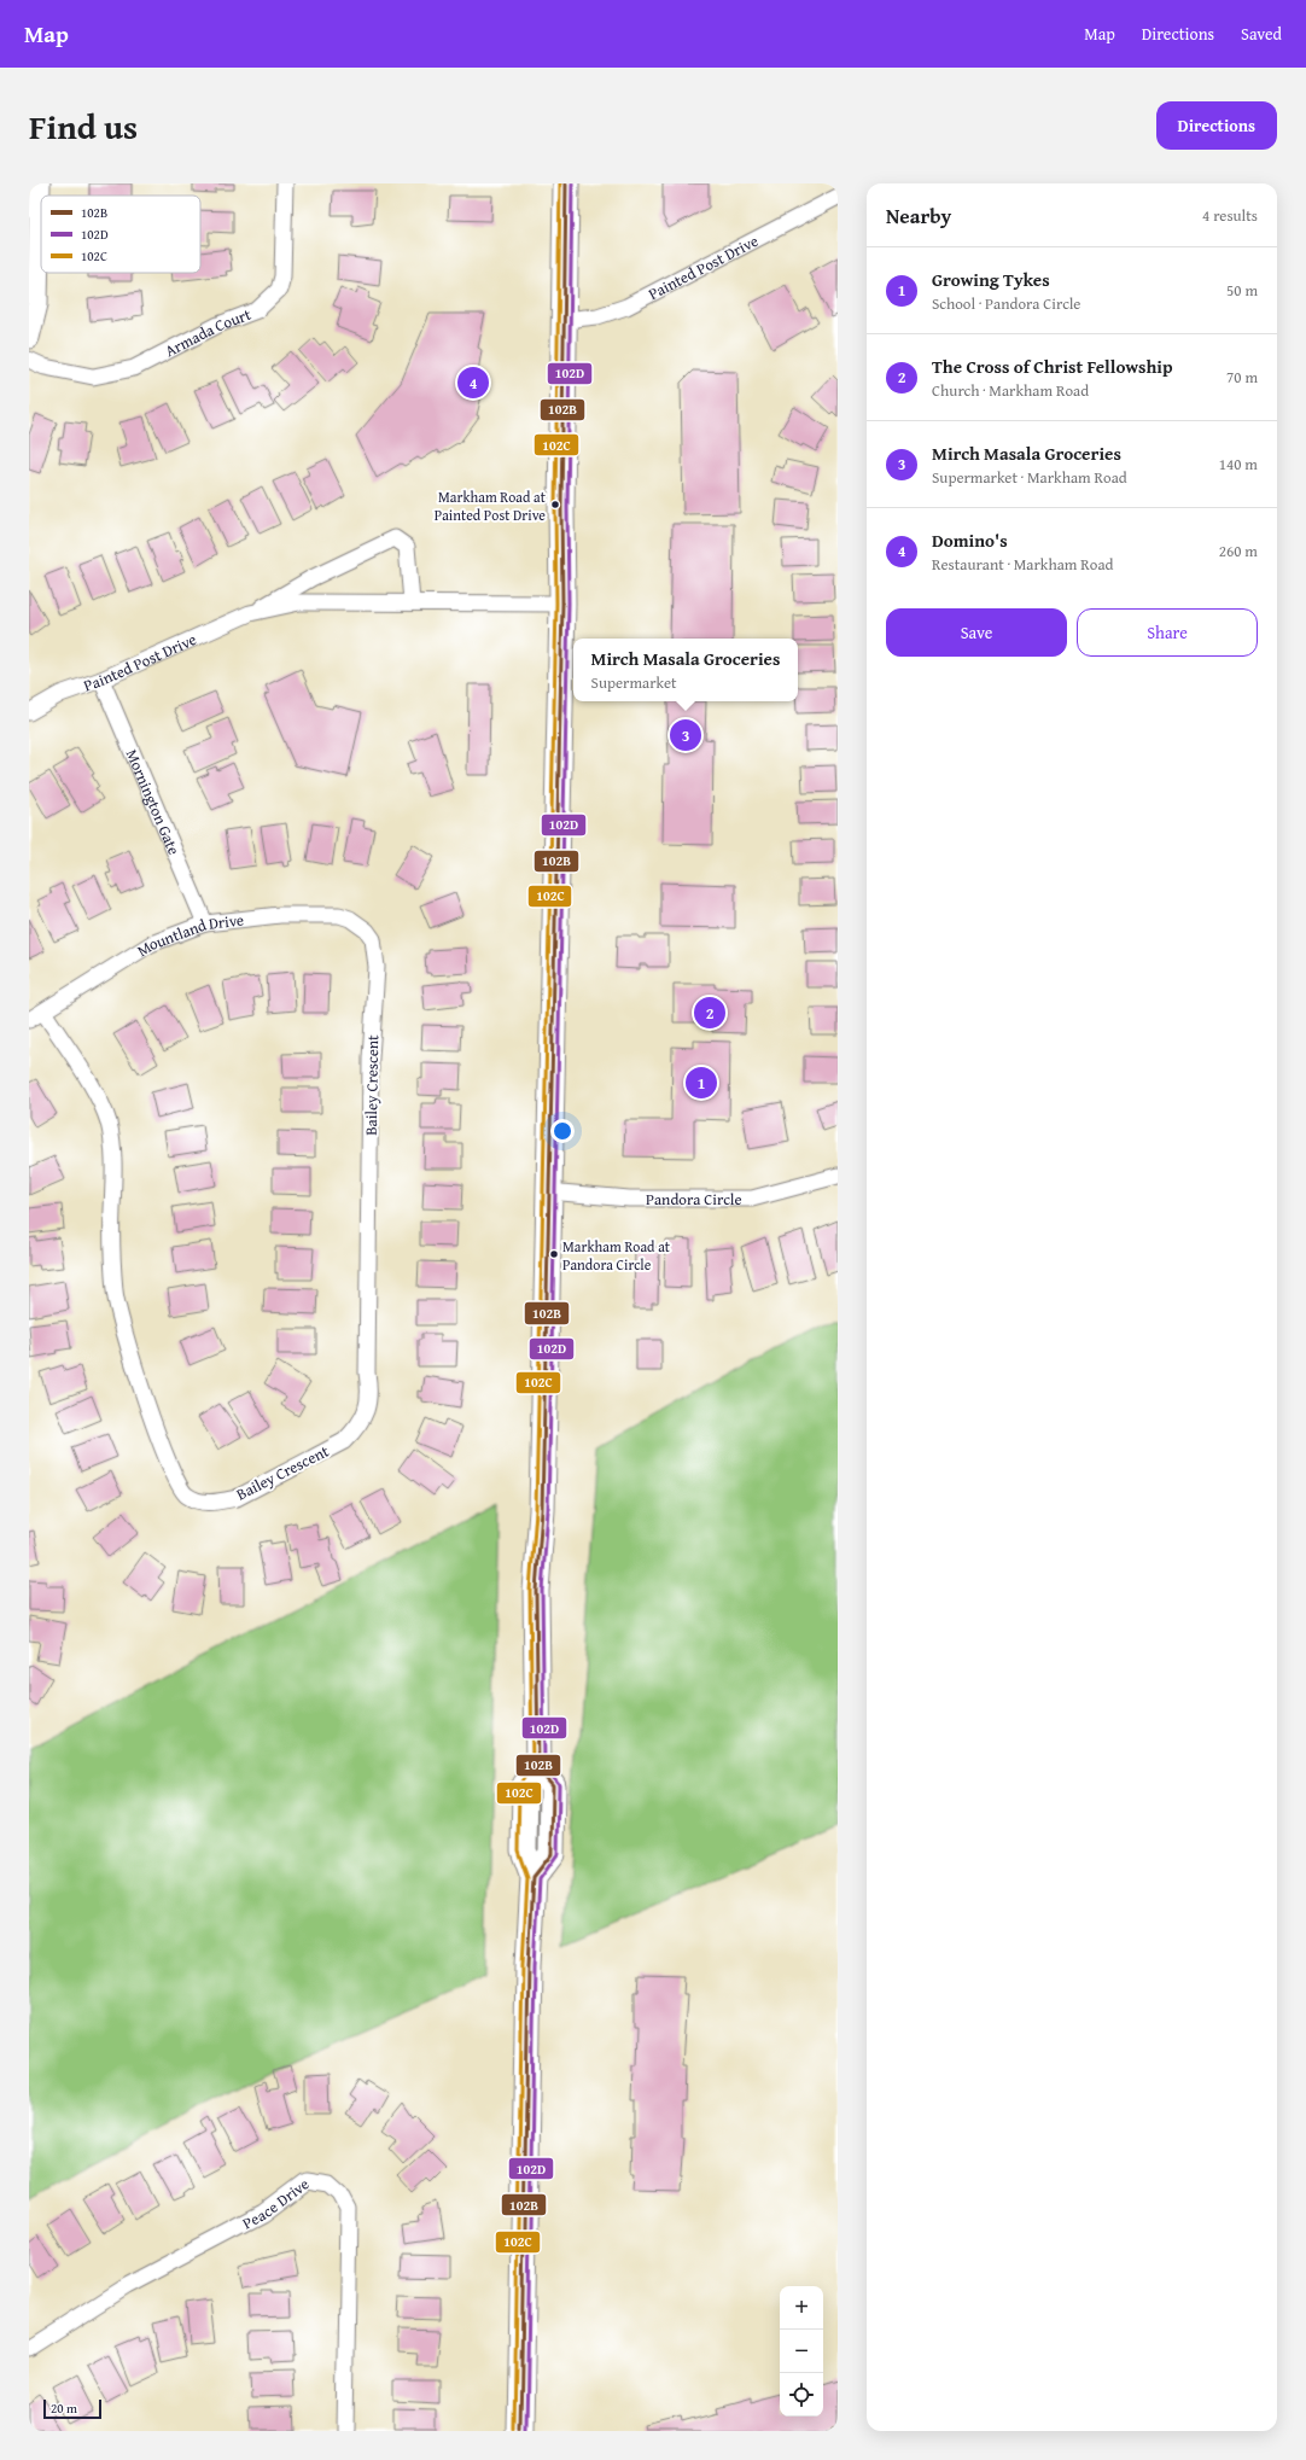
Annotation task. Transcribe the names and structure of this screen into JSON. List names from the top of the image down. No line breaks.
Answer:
{"streets":{"street":["Painted Post Drive","Armada Court","Mornington Gate","Mountland Drive","Bailey Crescent","Pandora Circle","Peace Drive"]},"crossings":[["Painted Post Drive","Mornington Gate"],["Mornington Gate","Mountland Drive"],["Mountland Drive","Bailey Crescent"]],"places":["Markham Road at Painted Post Drive","Markham Road at Pandora Circle"],"lines":["transit line 102B","transit line 102D","transit line 102C"],"legend":["102B","102D","102C"],"scale_bar":"20 m","page":{"header":"Map","nav":["Map","Directions","Saved"],"title":"Find us","buttons":["Directions",["Save","Share"]],"heading":["Nearby","4 results"],"list":[{"mark":"1","name":"Growing Tykes","note":"School · Pandora Circle","value":"50 m"},{"mark":"2","name":"The Cross of Christ Fellowship","note":"Church · Markham Road","value":"70 m"},{"mark":"3","name":"Mirch Masala Groceries","note":"Supermarket · Markham Road","value":"140 m"},{"mark":"4","name":"Domino's","note":"Restaurant · Markham Road","value":"260 m"}],"pins":["4","3","2","1"],"popup":["Mirch Masala Groceries","Supermarket"],"map_buttons":["+","−"],"scale":"20 m"}}
